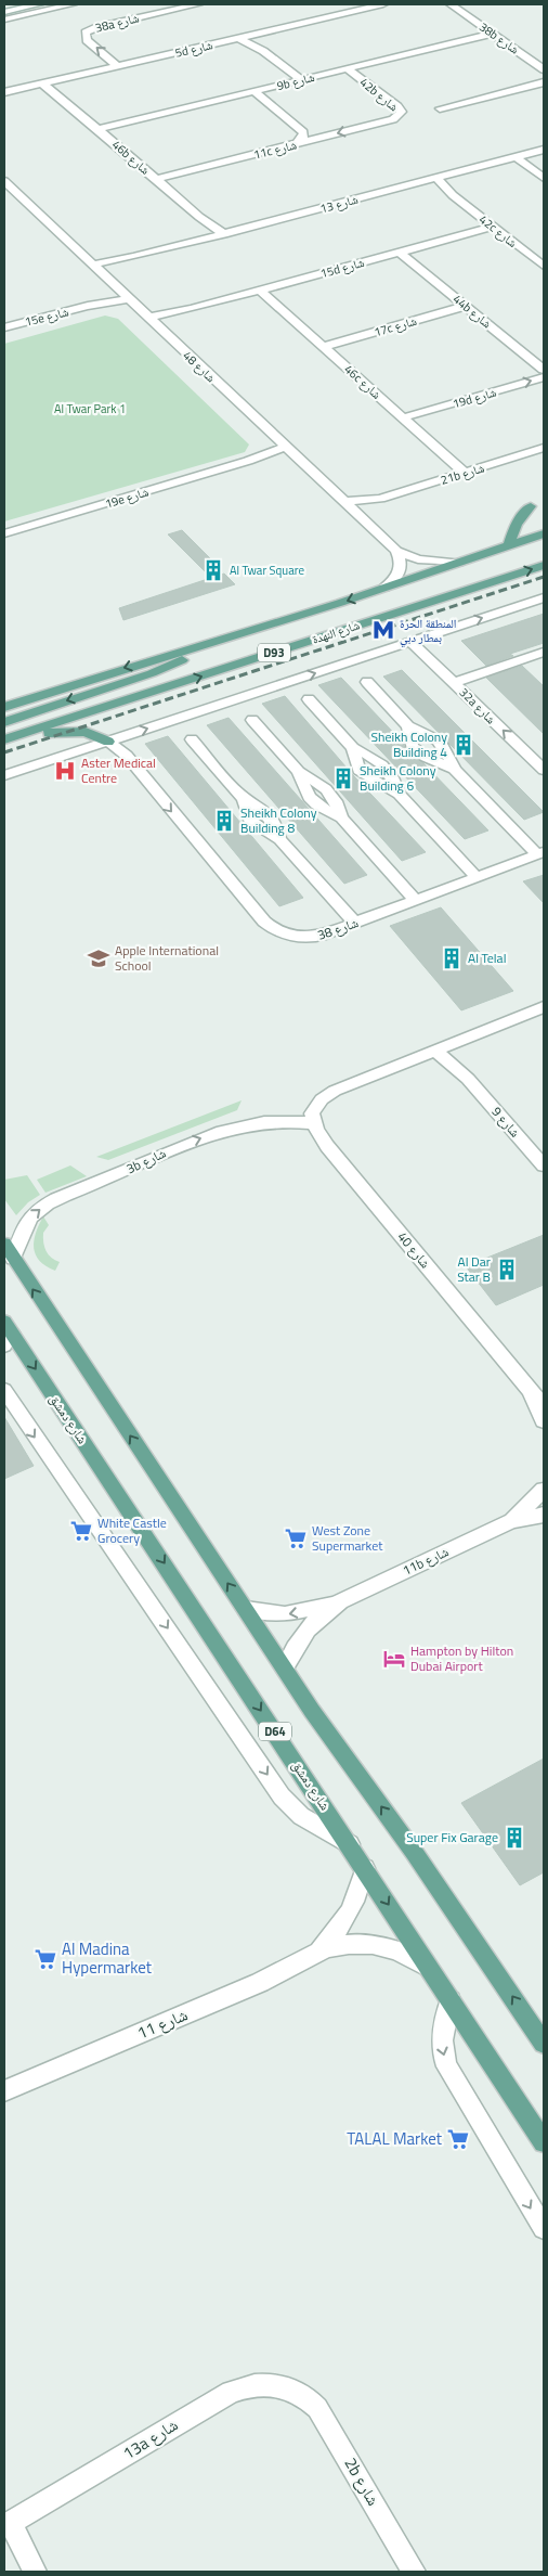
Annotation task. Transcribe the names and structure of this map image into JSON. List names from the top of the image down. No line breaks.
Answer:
{"streets":{"main road":["شارع النهدة","D93","شارع دمشق","D64"],"street":["38a شارع","38b شارع","5d شارع","9b شارع","42b شارع","11c شارع","46b شارع","شارع 13","42c شارع","15d شارع","44b شارع","15e شارع","17c شارع","شارع 48","46c شارع","19d شارع","21b شارع","19e شارع","32a شارع","شارع 38","شارع 9","3b شارع","شارع 40","11b شارع","شارع 11","13a شارع","2b شارع"]},"crossings":[["38a شارع","5d شارع"],["38b شارع","9b شارع"],["5d شارع","46b شارع"],["9b شارع","42b شارع"],["9b شارع","46b شارع"],["42b شارع","11c شارع"],["11c شارع","46b شارع"],["46b شارع","شارع 13"],["شارع 13","42c شارع"],["شارع 13","شارع 48"],["42c شارع","15d شارع"],["15d شارع","44b شارع"],["15d شارع","شارع 48"],["15d شارع","46c شارع"],["44b شارع","17c شارع"],["15e شارع","شارع 48"],["17c شارع","46c شارع"],["شارع 48","21b شارع"],["شارع 48","19e شارع"],["شارع 48","شارع النهدة"],["46c شارع","19d شارع"],["46c شارع","21b شارع"],["3b شارع","شارع 40"],["شارع دمشق","شارع 11"],["13a شارع","2b شارع"]],"one_way":["11c شارع","19d شارع","3b شارع"],"parks":["Al Twar Park 1"],"places":{"building":["Al Twar Square","Sheikh Colony Building 4","Sheikh Colony Building 6","Sheikh Colony Building 8","Al Telal","Al Dar Star B","Super Fix Garage"],"metro station":["المنطقة الحرة بمطار دبي"],"hospital":["Aster Medical Centre"],"school or university":["Apple International School"],"supermarket":["White Castle Grocery","West Zone Supermarket","Al Madina Hypermarket","TALAL Market"],"hotel":["Hampton by Hilton Dubai Airport"]}}
